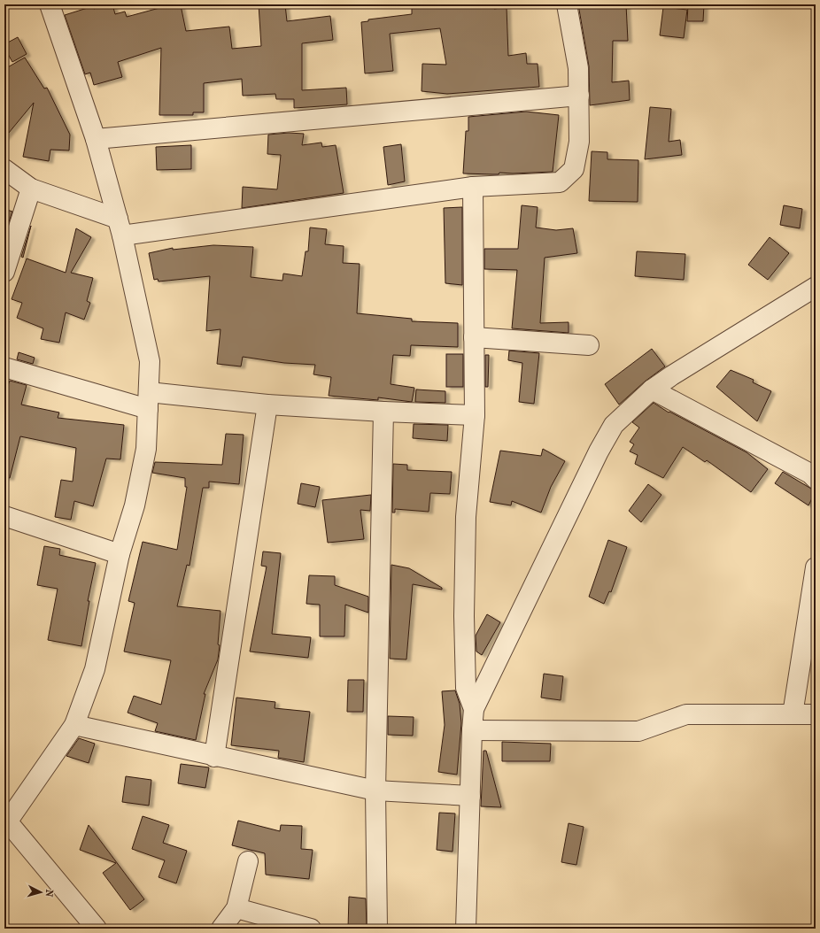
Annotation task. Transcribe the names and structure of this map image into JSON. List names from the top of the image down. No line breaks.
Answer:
{"north":"right"}
